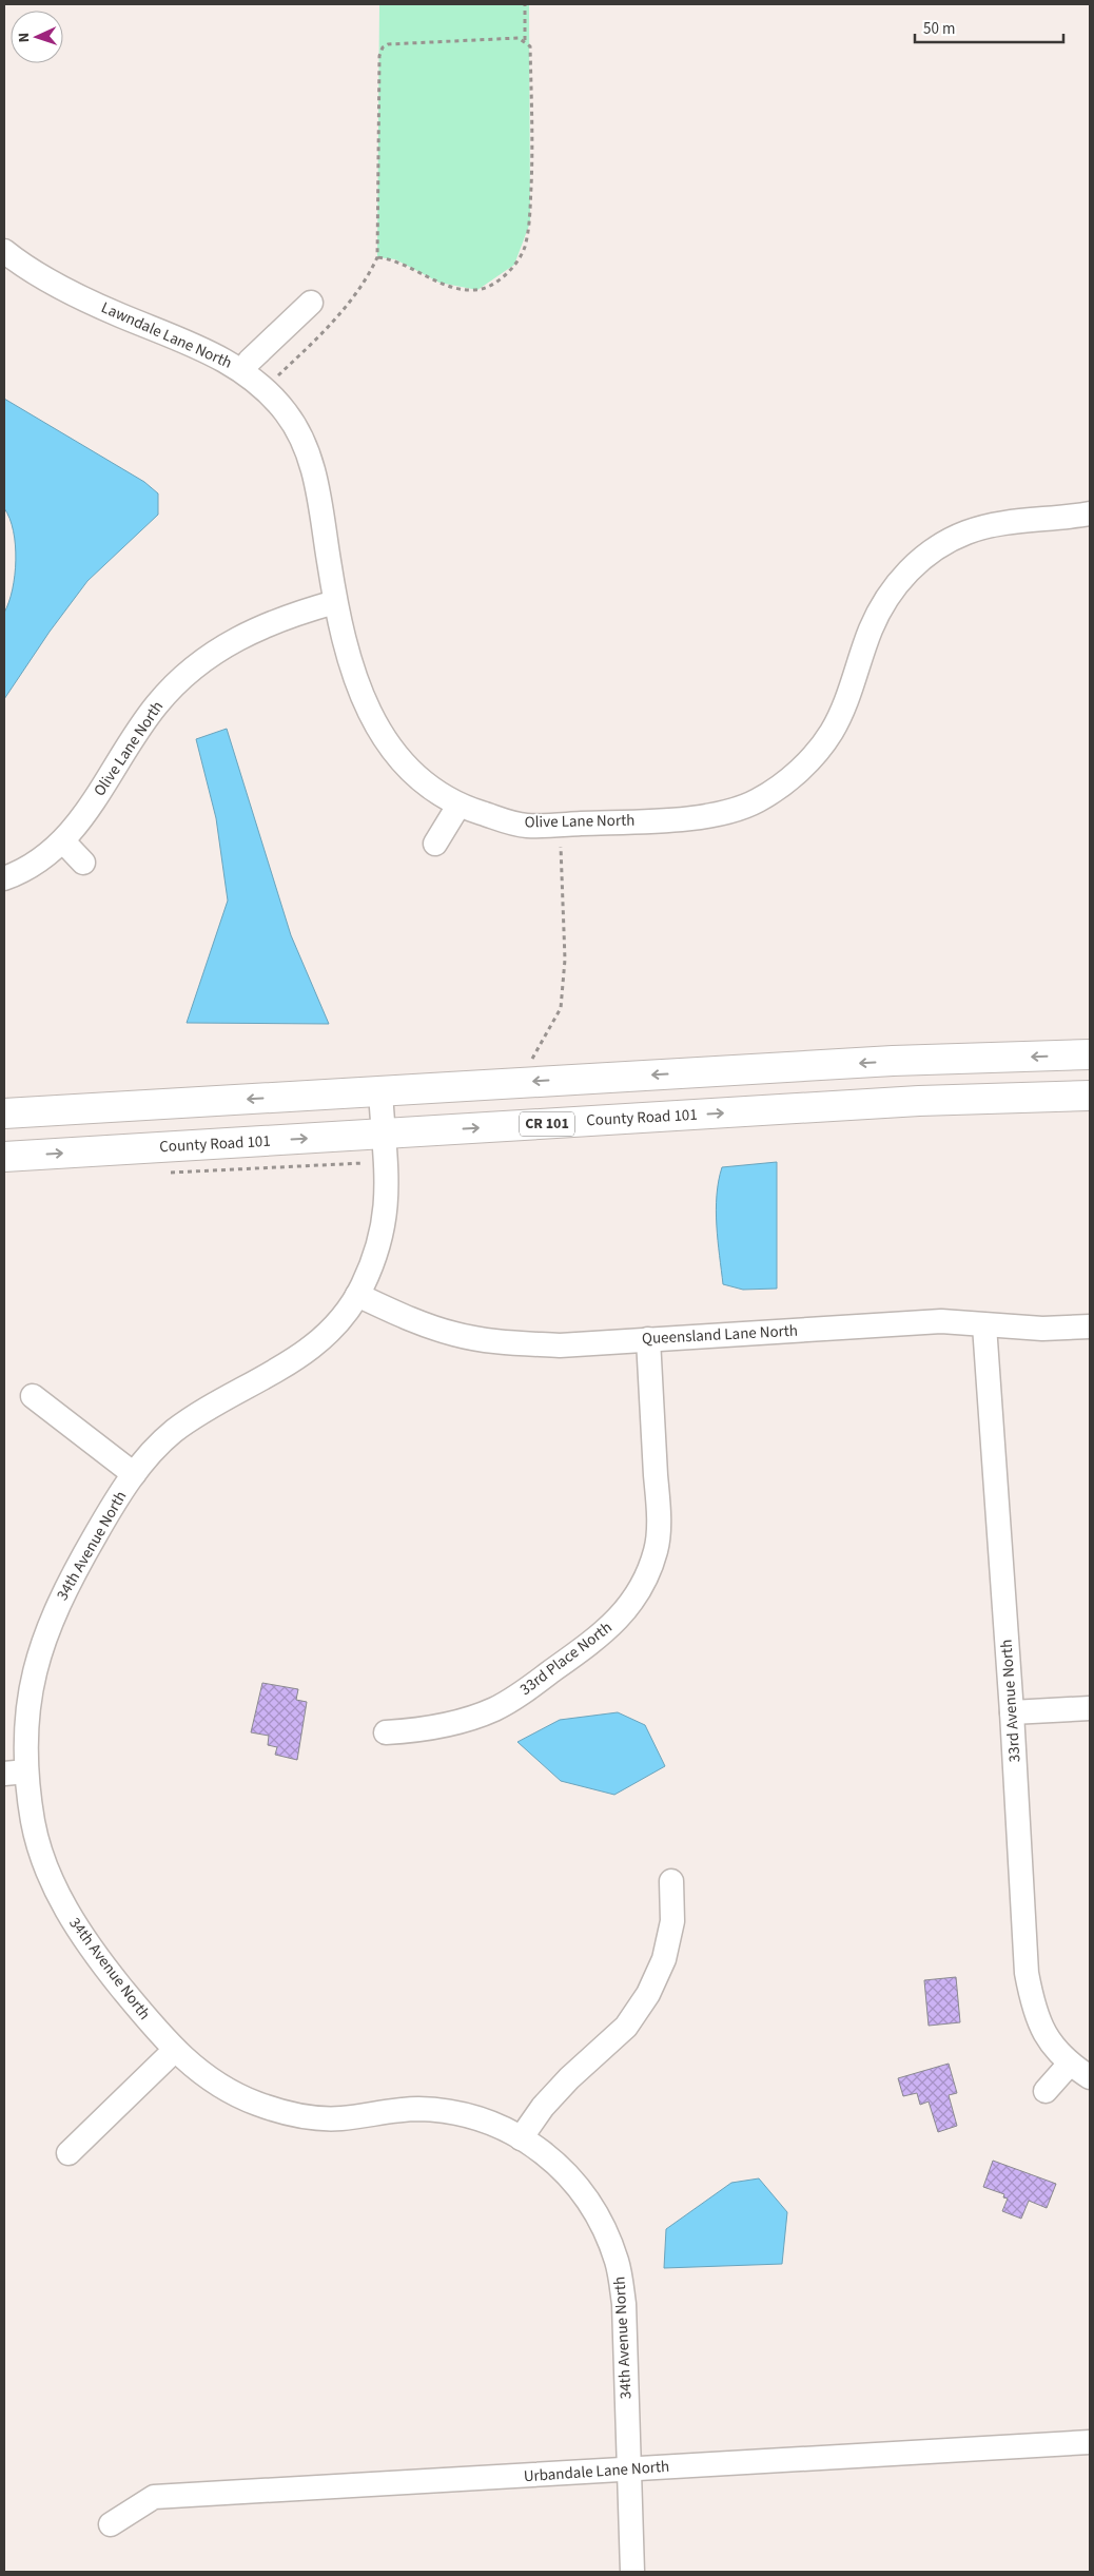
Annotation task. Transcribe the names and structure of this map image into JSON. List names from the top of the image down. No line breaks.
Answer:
{"streets":{"main road":["County Road 101","CR 101"],"street":["Lawndale Lane North","Olive Lane North","Queensland Lane North","34th Avenue North","33rd Place North","33rd Avenue North","Urbandale Lane North"]},"crossings":[["Lawndale Lane North","Olive Lane North"],["County Road 101","34th Avenue North"],["Queensland Lane North","34th Avenue North"],["Queensland Lane North","33rd Place North"],["Queensland Lane North","33rd Avenue North"],["34th Avenue North","Urbandale Lane North"]],"scale_bar":"50 m","north":"left"}
